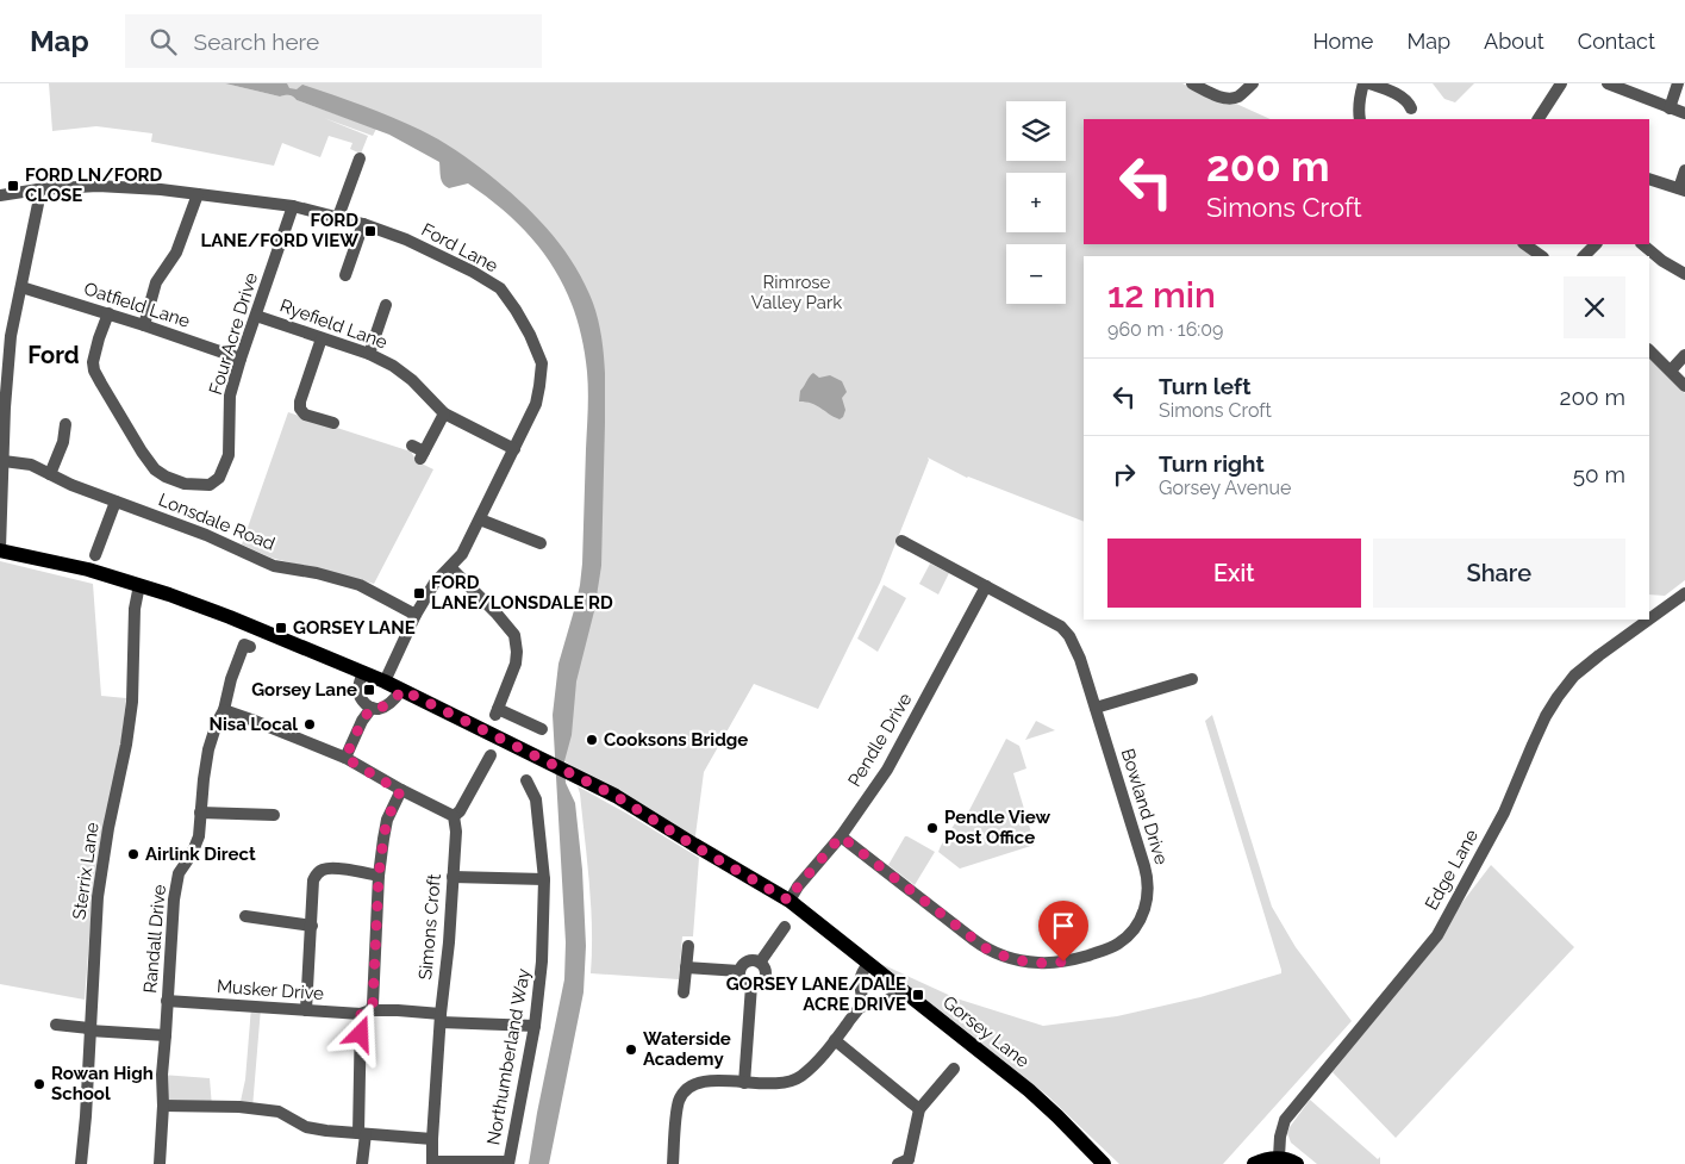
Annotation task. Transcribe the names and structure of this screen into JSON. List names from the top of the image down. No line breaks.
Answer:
{"streets":{"main road":["Gorsey Lane"],"street":["Ford Lane","Oatfield Lane","Ryefield Lane","Four Acre Drive","Lonsdale Road","Pendle Drive","Bowland Drive","Edge Lane","Sterrix Lane","Simons Croft","Randall Drive","Musker Drive","Northumberland Way"]},"crossings":[["Ford Lane","Ryefield Lane"],["Ford Lane","Four Acre Drive"],["Ford Lane","Lonsdale Road"],["Ford Lane","Gorsey Lane"],["Oatfield Lane","Four Acre Drive"],["Ryefield Lane","Four Acre Drive"],["Pendle Drive","Bowland Drive"],["Pendle Drive","Gorsey Lane"],["Sterrix Lane","Gorsey Lane"],["Simons Croft","Musker Drive"],["Randall Drive","Musker Drive"],["Musker Drive","Northumberland Way"]],"districts":["Ford"],"parks":["Rimrose Valley Park"],"places":{"transit":["FORD LN/FORD CLOSE","FORD LANE/FORD VIEW","FORD LANE/LONSDALE RD","GORSEY LANE","Gorsey Lane","GORSEY LANE/DALE ACRE DRIVE"],"other":["Nisa Local","Cooksons Bridge","Pendle View Post Office","Airlink Direct","Waterside Academy","Rowan High School"]},"page":{"header":"Map","search":"Search here","nav":["Home","Map","About","Contact"],"map_buttons":["+","−"],"turn":["200 m","Simons Croft"],"heading":["12 min","960 m · 16:09"],"list":[{"name":"Turn left","note":"Simons Croft","value":"200 m"},{"name":"Turn right","note":"Gorsey Avenue","value":"50 m"}],"buttons":["Exit","Share"]}}
